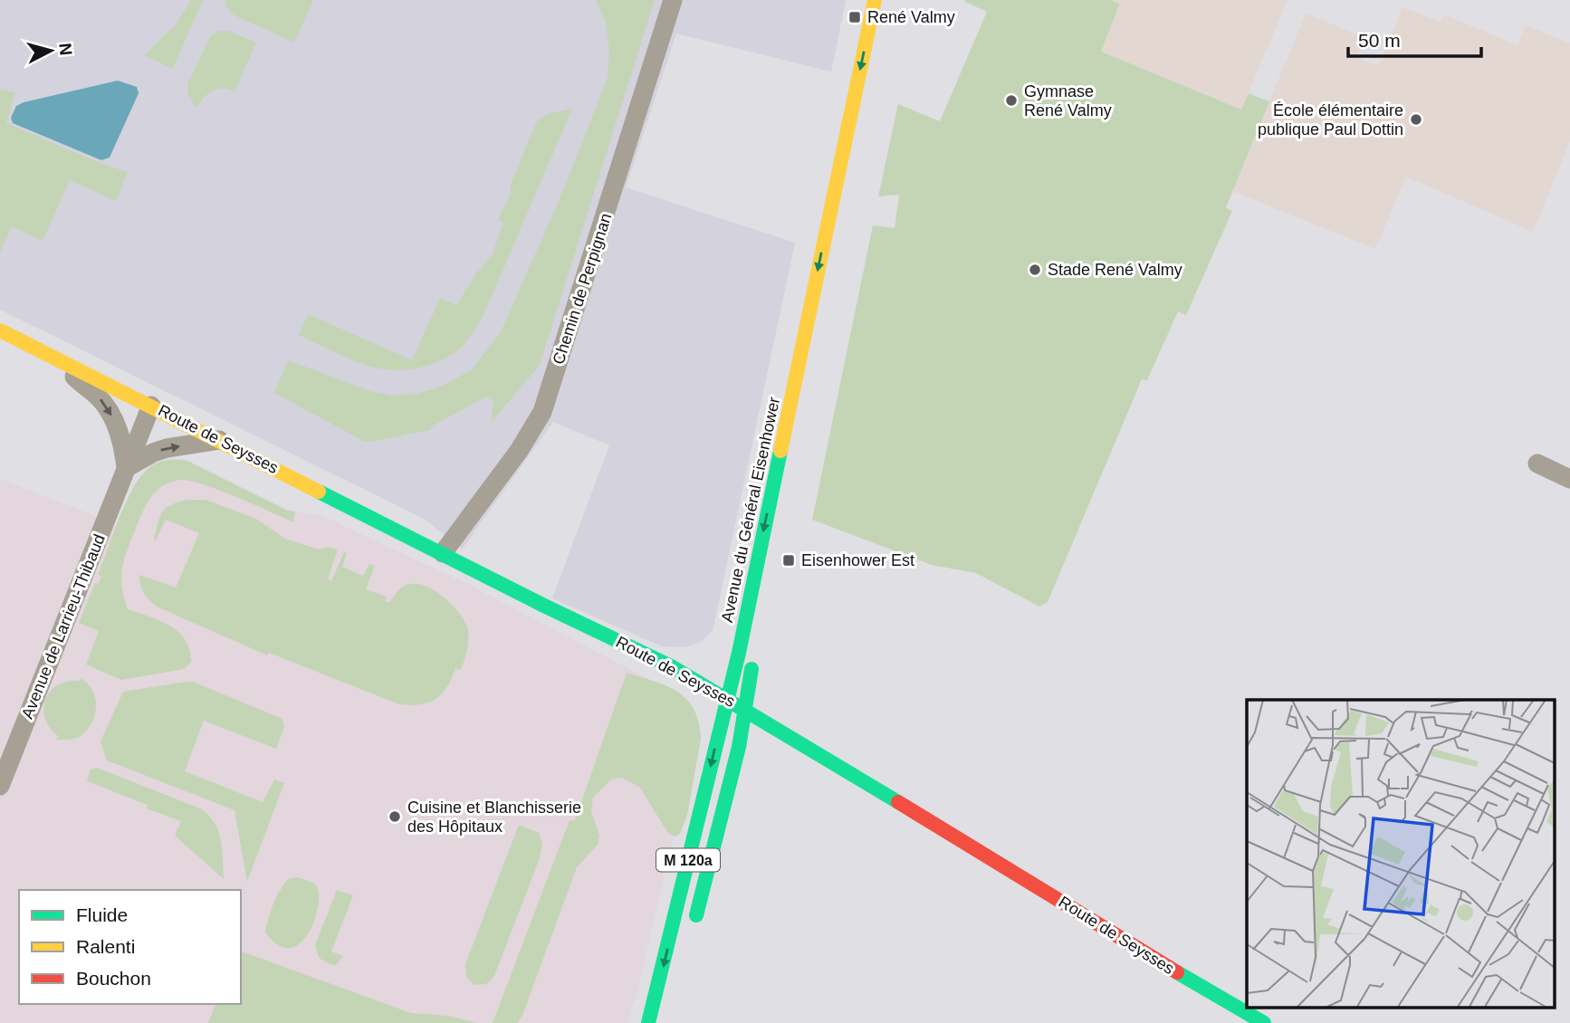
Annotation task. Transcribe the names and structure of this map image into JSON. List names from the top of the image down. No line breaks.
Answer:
{"streets":{"main road":["Route de Seysses","Avenue du Général Eisenhower","M 120a"],"street":["Chemin de Perpignan","Avenue de Larrieu-Thibaud"]},"crossings":[["Chemin de Perpignan","Route de Seysses"],["Route de Seysses","Avenue du Général Eisenhower"],["Route de Seysses","Avenue de Larrieu-Thibaud"],["Route de Seysses","M 120a"]],"one_way":["Avenue du Général Eisenhower"],"places":{"transit":["René Valmy","Eisenhower Est"],"other":["Gymnase René Valmy","École élémentaire publique Paul Dottin","Stade René Valmy","Cuisine et Blanchisserie des Hôpitaux"]},"legend":["Fluide","Ralenti","Bouchon"],"scale_bar":"50 m","north":"right"}
